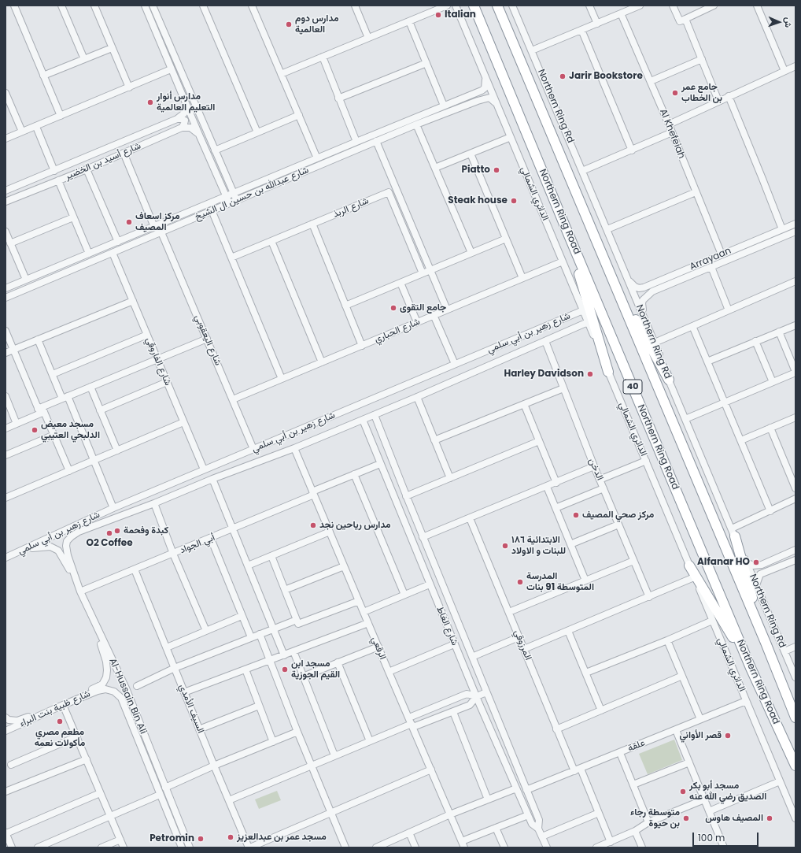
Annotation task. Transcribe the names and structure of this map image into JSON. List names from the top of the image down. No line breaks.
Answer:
{"streets":{"highway":["Northern Ring Road","40"],"street":["Northern Ring Rd","Al Khefeiah","شارع أسيد بن الخضير","شارع عبدالله بن حسين ال الشيخ","الدائري الشمالي","شارع الربذ","Arrayaan","شارع الحباري","شارع زهير بن أبي سلمي","شارع اليعقوبي","شارع الفاروقي","الدخن","أبي الجواد","شارع الغاط","المرزوقي","الرقعي","Al-Hussain Bin Ali","شارع ظبية بنت البراء","السيف الأمدي","علقة"]},"crossings":[["Al Khefeiah","Arrayaan"],["شارع عبدالله بن حسين ال الشيخ","الدائري الشمالي"],["شارع عبدالله بن حسين ال الشيخ","شارع اليعقوبي"],["شارع عبدالله بن حسين ال الشيخ","شارع الفاروقي"],["الدائري الشمالي","شارع الحباري"],["الدائري الشمالي","شارع زهير بن أبي سلمي"],["الدائري الشمالي","علقة"],["شارع الحباري","شارع اليعقوبي"],["شارع زهير بن أبي سلمي","شارع اليعقوبي"],["شارع زهير بن أبي سلمي","شارع الفاروقي"],["شارع زهير بن أبي سلمي","الدخن"],["شارع زهير بن أبي سلمي","شارع الغاط"],["شارع زهير بن أبي سلمي","الرقعي"],["شارع زهير بن أبي سلمي","Al-Hussain Bin Ali"],["أبي الجواد","شارع الغاط"],["أبي الجواد","الرقعي"],["أبي الجواد","Al-Hussain Bin Ali"],["أبي الجواد","السيف الأمدي"],["شارع الغاط","علقة"],["المرزوقي","علقة"],["Al-Hussain Bin Ali","شارع ظبية بنت البراء"]],"places":["Italian","مدارس دوم العالمية","Jarir Bookstore","جامع عمر بن الخطاب","مدارس أنوار التعليم العالمية","Piatto","Steak house","مركز اسعاف المصيف","جامع التقوى","Harley Davidson","مسجد معيض الدلبحي العتيبي","مركز صحي المصيف","مدارس رياحين نجد","كبدة وفحمة","O2 Coffee","الابتدائية ١٨٦ للبنات و الاولاد","Alfanar HO","المدرسة المتوسطة 91 بنات","مسجد ابن القيم الجوزية","مطعم مصري مأكولات نعمه","قصر الأواني","مسجد أبو بكر الصديق رضي الله عنه","متوسطة رجاء بن حيوة","المصيف هاوس","مسجد عمر بن عبدالعزيز","Petromin"],"scale_bar":"100 m","north":"right"}
